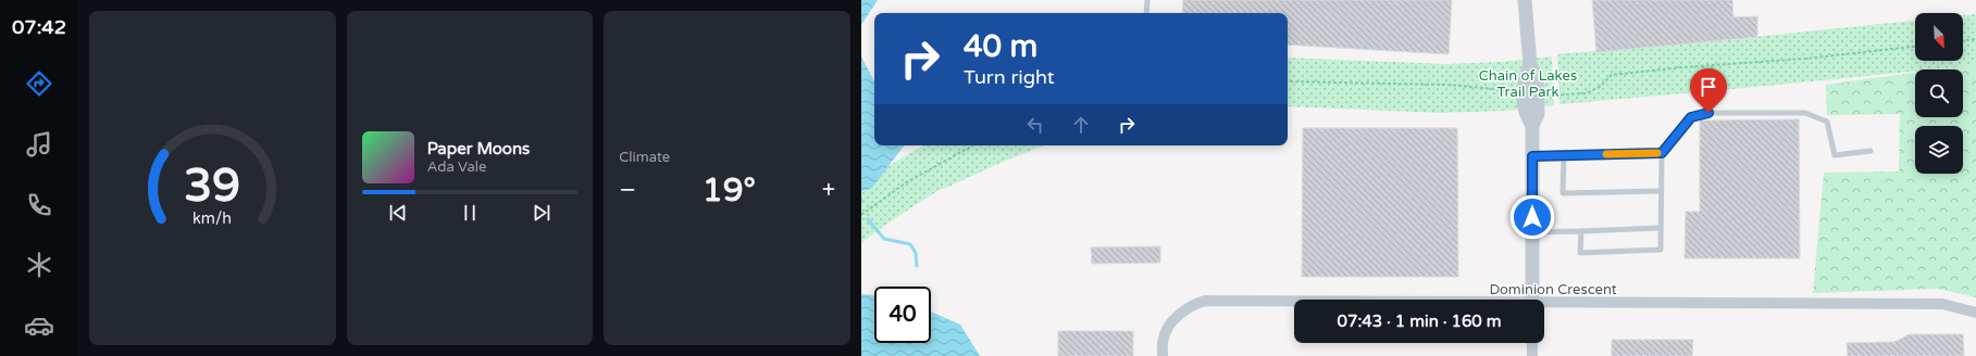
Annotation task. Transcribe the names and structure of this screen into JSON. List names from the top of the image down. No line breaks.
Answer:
{"streets":{"street":["Dominion Crescent"]},"parks":["Chain of Lakes Trail Park"],"north":"bottom right","page":{"tabs":"07:42","tile":"Climate","turn":["40 m","Turn right"],"song":["Paper Moons","Ada Vale"],"heat":["−","19°","+"],"limit":"40","trip":"07:43 · 1 min · 160 m","gauge":["39","km/h"]}}
